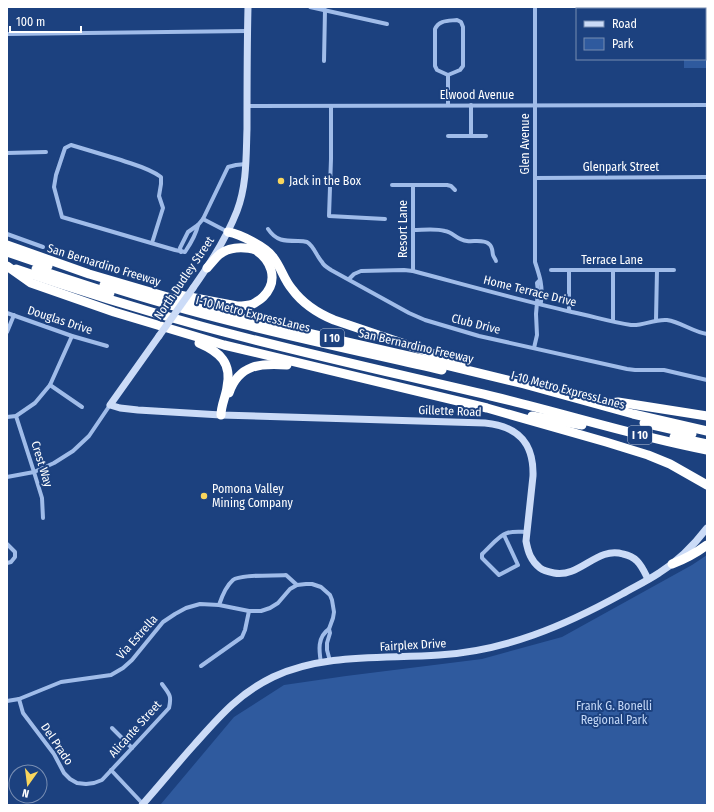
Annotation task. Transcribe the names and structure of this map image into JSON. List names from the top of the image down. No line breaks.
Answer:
{"streets":{"highway":["San Bernardino Freeway","I-10 Metro ExpressLanes","I 10"],"street":["Elwood Avenue","Glen Avenue","Glenpark Street","Resort Lane","Terrace Lane","North Dudley Street","Home Terrace Drive","Douglas Drive","Club Drive","Gillette Road","Crest Way","Via Estrella","Fairplex Drive","Alicante Street","Del Prado"]},"crossings":[["Elwood Avenue","Glen Avenue"],["Elwood Avenue","North Dudley Street"],["Glen Avenue","Glenpark Street"],["Glen Avenue","Home Terrace Drive"],["Glen Avenue","Club Drive"],["Resort Lane","Home Terrace Drive"],["North Dudley Street","Gillette Road"],["Home Terrace Drive","Club Drive"],["I-10 Metro ExpressLanes","I 10"],["Gillette Road","Fairplex Drive"],["Via Estrella","Del Prado"],["Alicante Street","Del Prado"]],"parks":["Frank G. Bonelli Regional Park"],"places":["Jack in the Box","Pomona Valley Mining Company"],"legend":["Road","Park"],"scale_bar":"100 m","north":"bottom"}
